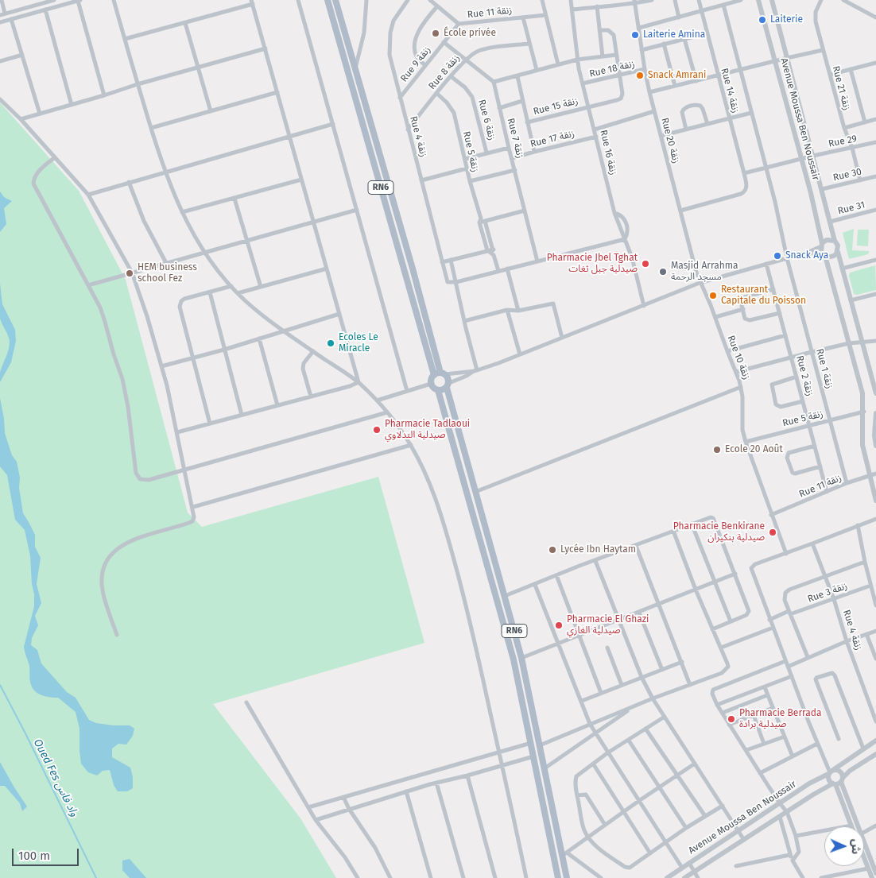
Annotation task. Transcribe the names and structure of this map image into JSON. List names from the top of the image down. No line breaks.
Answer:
{"streets":{"main road":["RN6"],"street":["Rue 11 زنقة","Rue 9 زنقة","Rue 18 زنقة","Rue 8 زنقة","Rue 21 زنقة","Rue 14 زنقة","Rue 15 زنقة","Avenue Moussa Ben Noussair","Rue 6 زنقة","Rue 4 زنقة","Rue 7 زنقة","Rue 17 زنقة","Rue 20 زنقة","Rue 29","Rue 5 زنقة","Rue 16 زنقة","Rue 30","Rue 31","Rue 10 زنقة","Rue 1 زنقة","Rue 2 زنقة","Rue 3 زنقة"]},"crossings":[["Rue 11 زنقة","Rue 9 زنقة"],["Rue 11 زنقة","Rue 10 زنقة"],["Rue 11 زنقة","Rue 1 زنقة"],["Rue 11 زنقة","Rue 2 زنقة"],["Rue 9 زنقة","Rue 4 زنقة"],["Rue 18 زنقة","Rue 20 زنقة"],["Rue 18 زنقة","Rue 16 زنقة"],["Rue 8 زنقة","Rue 6 زنقة"],["Rue 8 زنقة","Rue 4 زنقة"],["Rue 8 زنقة","Rue 5 زنقة"],["Rue 21 زنقة","Rue 29"],["Rue 21 زنقة","Rue 30"],["Rue 14 زنقة","Rue 20 زنقة"],["Rue 14 زنقة","Rue 29"],["Rue 15 زنقة","Rue 17 زنقة"],["Rue 15 زنقة","Rue 16 زنقة"],["Avenue Moussa Ben Noussair","Rue 29"],["Avenue Moussa Ben Noussair","Rue 30"],["Avenue Moussa Ben Noussair","Rue 31"],["Rue 4 زنقة","Rue 3 زنقة"],["Rue 7 زنقة","Rue 17 زنقة"],["Rue 17 زنقة","Rue 16 زنقة"],["Rue 20 زنقة","Rue 10 زنقة"],["Rue 5 زنقة","Rue 10 زنقة"],["Rue 5 زنقة","Rue 1 زنقة"],["Rue 5 زنقة","Rue 2 زنقة"]],"water":["Oued Fes واد فاس"],"places":["Laiterie","École privée","Laiterie Amina","Snack Amrani","Snack Aya","Pharmacie Jbel Tghat صيدلية جبل ثغات","Masjid Arrahma مسجد الرحمة","HEM business school Fez","Restaurant Capitale du Poisson","Ecoles Le Miracle","Pharmacie Tadlaoui صيدلية التدلاوي","Ecole 20 Août","Pharmacie Benkirane صيدلية بنكيران","Lycée Ibn Haytam","Pharmacie El Ghazi صيدلية الغازي","Pharmacie Berrada صيدلية برادة"],"scale_bar":"100 m","north":"right"}
